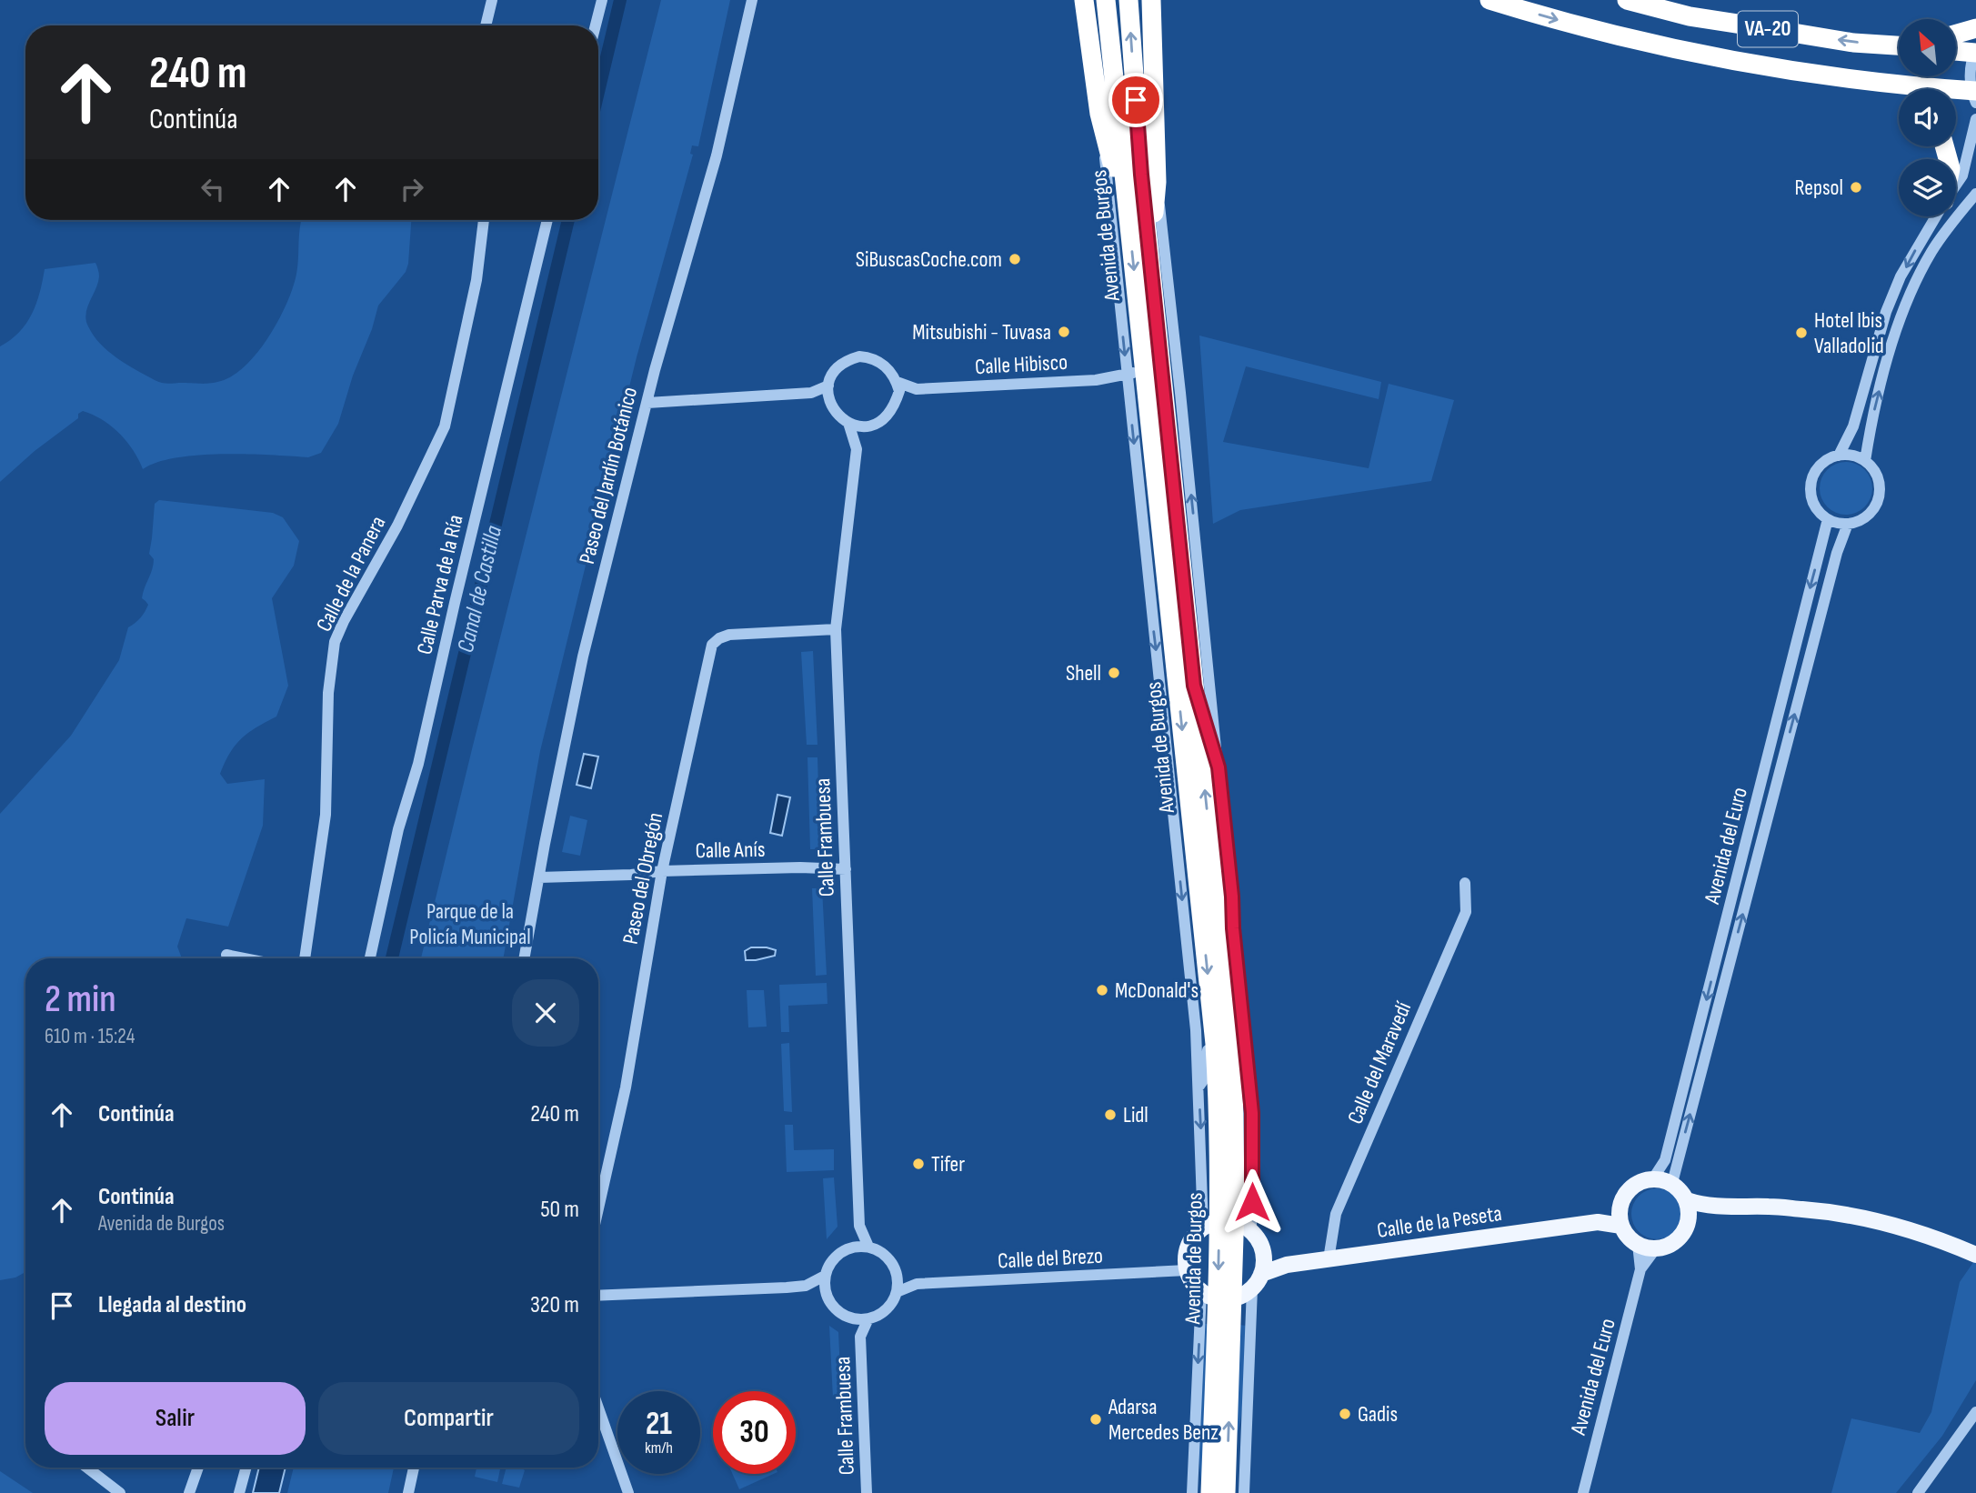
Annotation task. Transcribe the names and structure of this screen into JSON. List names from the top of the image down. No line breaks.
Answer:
{"streets":{"highway":["VA-20","Avenida de Burgos"],"main road":["Calle de la Peseta"],"street":["Calle Hibisco","Paseo del Jardín Botánico","Calle de la Panera","Calle Parva de la Ría","Calle Frambuesa","Avenida del Euro","Calle Anís","Paseo del Obregón","Calle del Maravedí","Calle del Brezo"]},"crossings":[["Avenida de Burgos","Calle Hibisco"],["Calle Hibisco","Calle Frambuesa"],["Paseo del Jardín Botánico","Calle Anís"],["Calle Frambuesa","Calle Anís"],["Calle Frambuesa","Paseo del Obregón"],["Calle Frambuesa","Calle del Brezo"],["Avenida del Euro","Calle de la Peseta"],["Calle Anís","Paseo del Obregón"],["Calle del Maravedí","Calle de la Peseta"]],"water":["Canal de Castilla"],"parks":["Parque de la Policía Municipal"],"places":["Repsol","SiBuscasCoche.com","Mitsubishi - Tuvasa","Hotel Ibis Valladolid","Shell","McDonald's","Lidl","Tifer","Gadis","Adarsa Mercedes Benz"],"north":"top left","page":{"turn":["240 m","Continúa"],"heading":["2 min","610 m · 15:24"],"list":[{"name":"Continúa","value":"240 m"},{"name":"Continúa","note":"Avenida de Burgos","value":"50 m"},{"name":"Llegada al destino","value":"320 m"}],"buttons":["Salir","Compartir"],"speed":"21 km/h","limit":"30"}}
